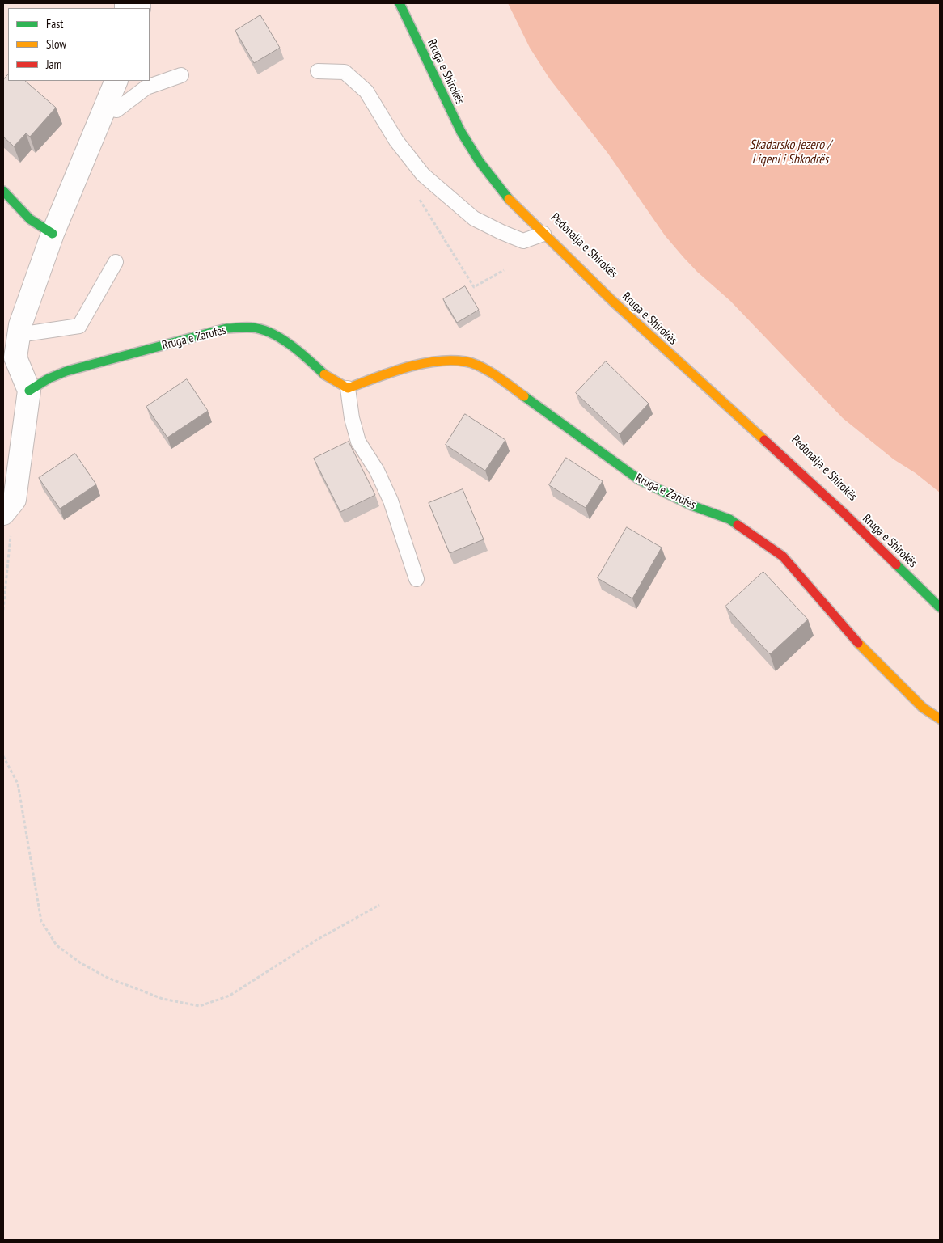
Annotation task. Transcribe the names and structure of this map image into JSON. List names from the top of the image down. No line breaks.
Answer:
{"streets":{"street":["Rruga e Shirokës","Rruga e Zarufes"]},"water":["Skadarsko jezero / Liqeni i Shkodrës"],"legend":["Fast","Slow","Jam"]}
